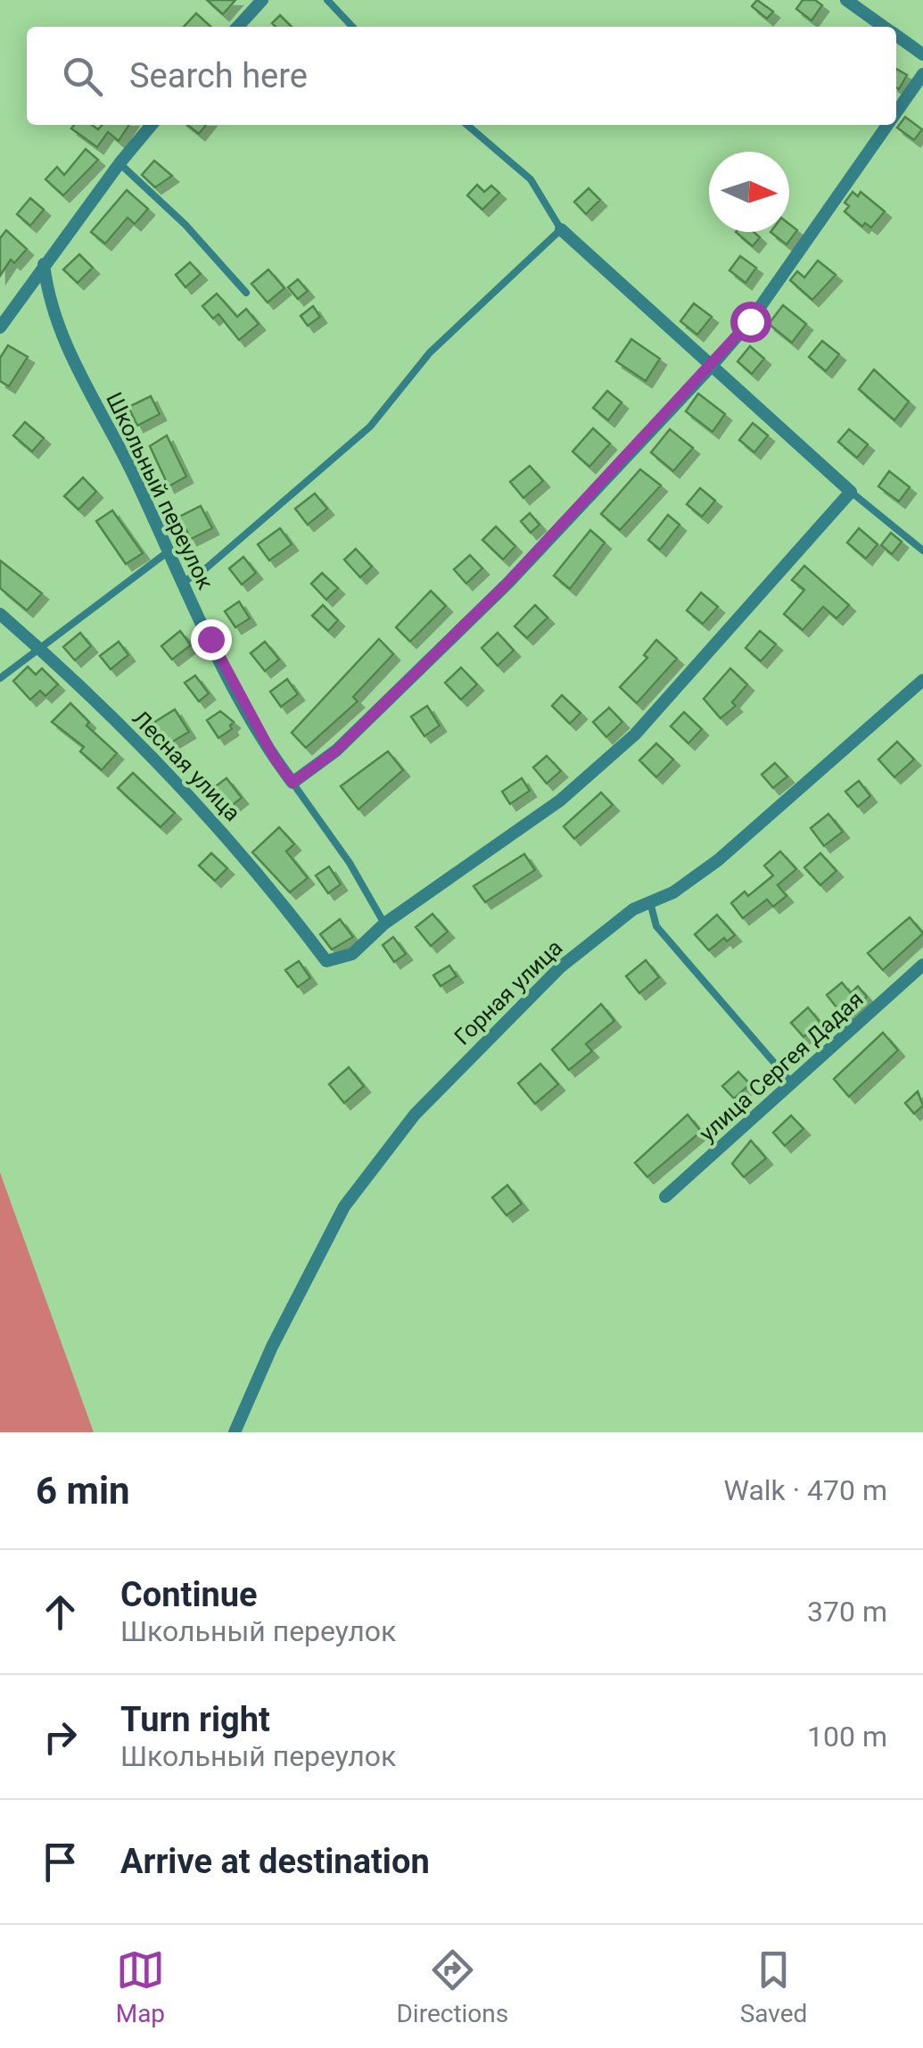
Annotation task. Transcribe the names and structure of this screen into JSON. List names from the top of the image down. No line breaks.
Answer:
{"streets":{"street":["Школьный переулок","Лесная улица","Горная улица","улица Сергея Дадая"]},"north":"right","page":{"search":"Search here","heading":["6 min","Walk · 470 m"],"list":[["Continue","Школьный переулок","370 m"],["Turn right","Школьный переулок","100 m"],"Arrive at destination"],"nav":["Map","Directions","Saved"]}}
